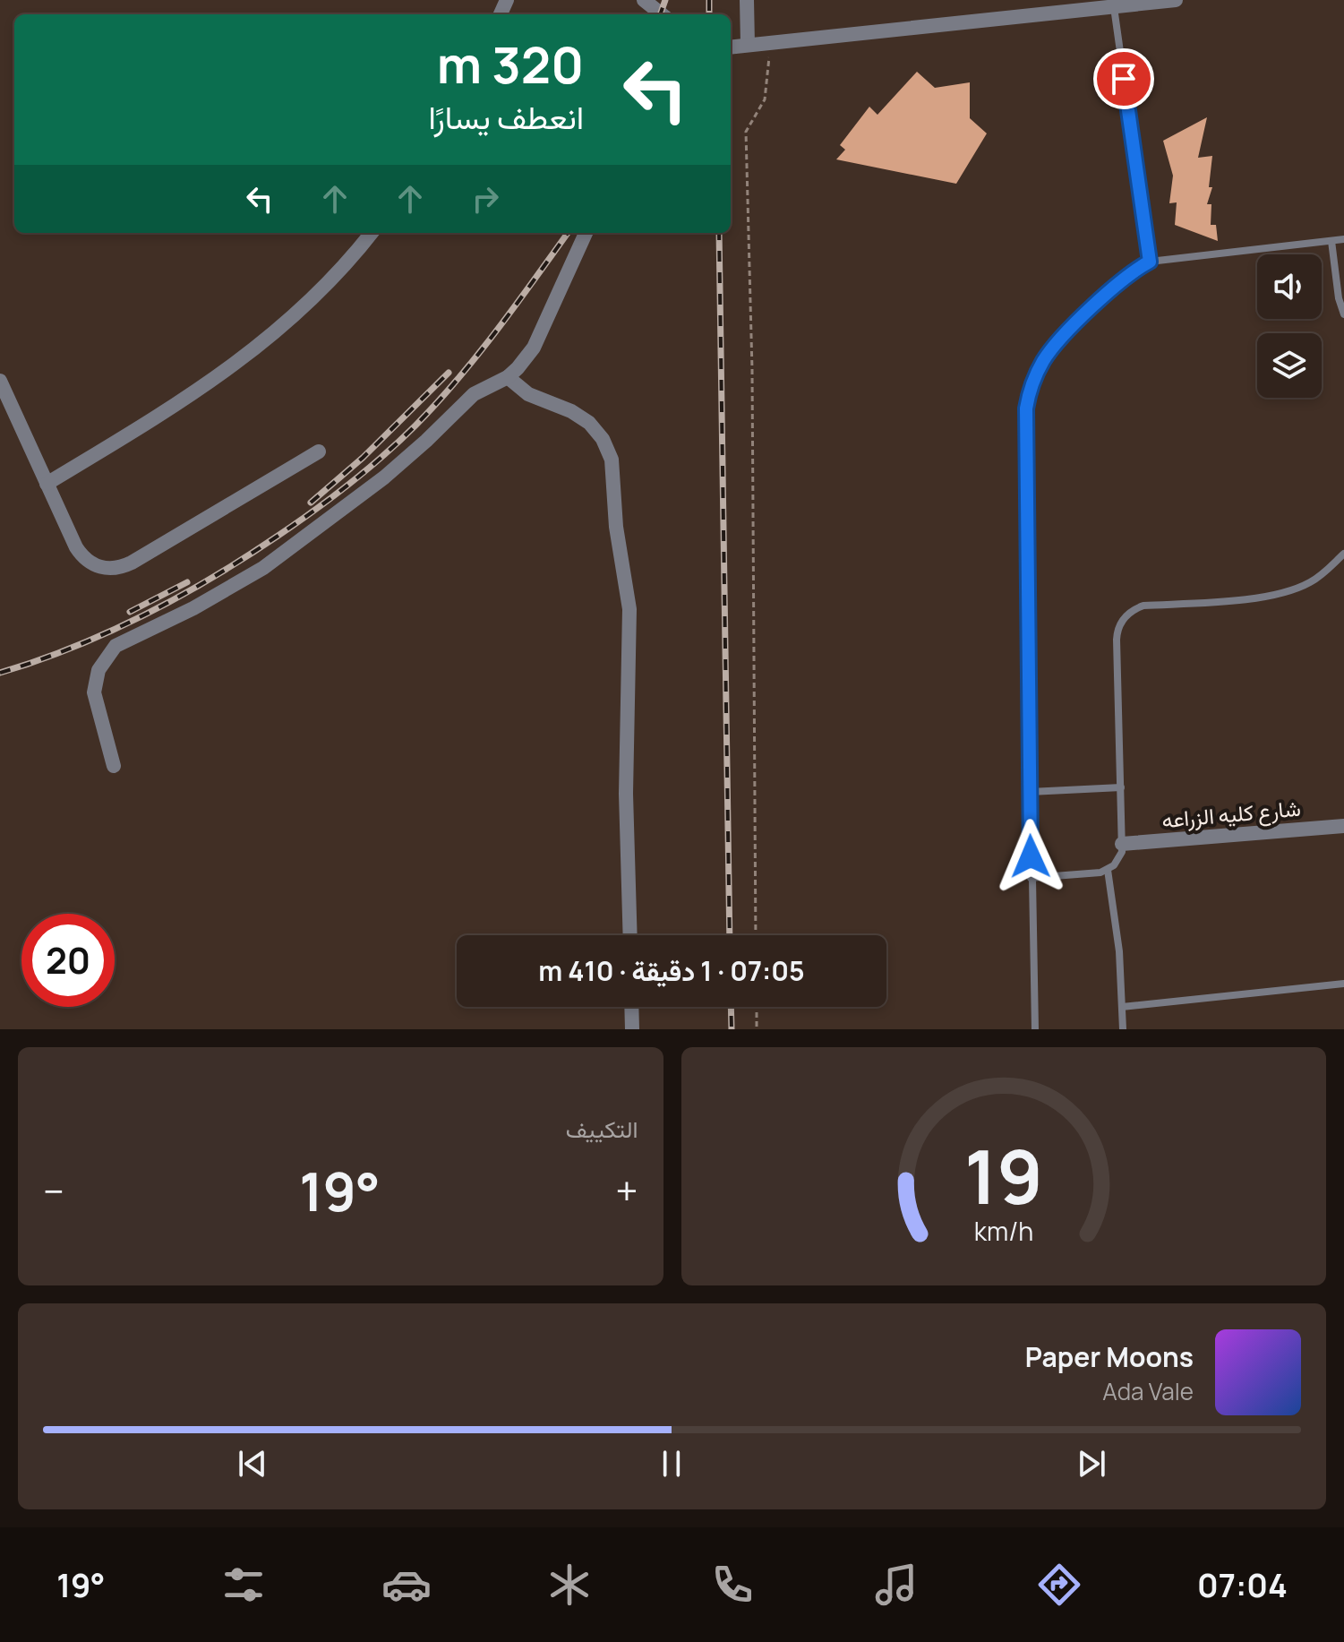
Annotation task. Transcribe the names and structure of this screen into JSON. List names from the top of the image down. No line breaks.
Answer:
{"streets":{"street":["شارع كليه الزراعه"]},"page":{"turn":["320 m","انعطف يسارًا"],"limit":"20","trip":"07:05 · 1 دقيقة · 410 m","tile":"التكييف","heat":["−","19°","+"],"song":["Paper Moons","Ada Vale"],"tabs":["07:04","19°"],"gauge":["19","km/h"]}}
